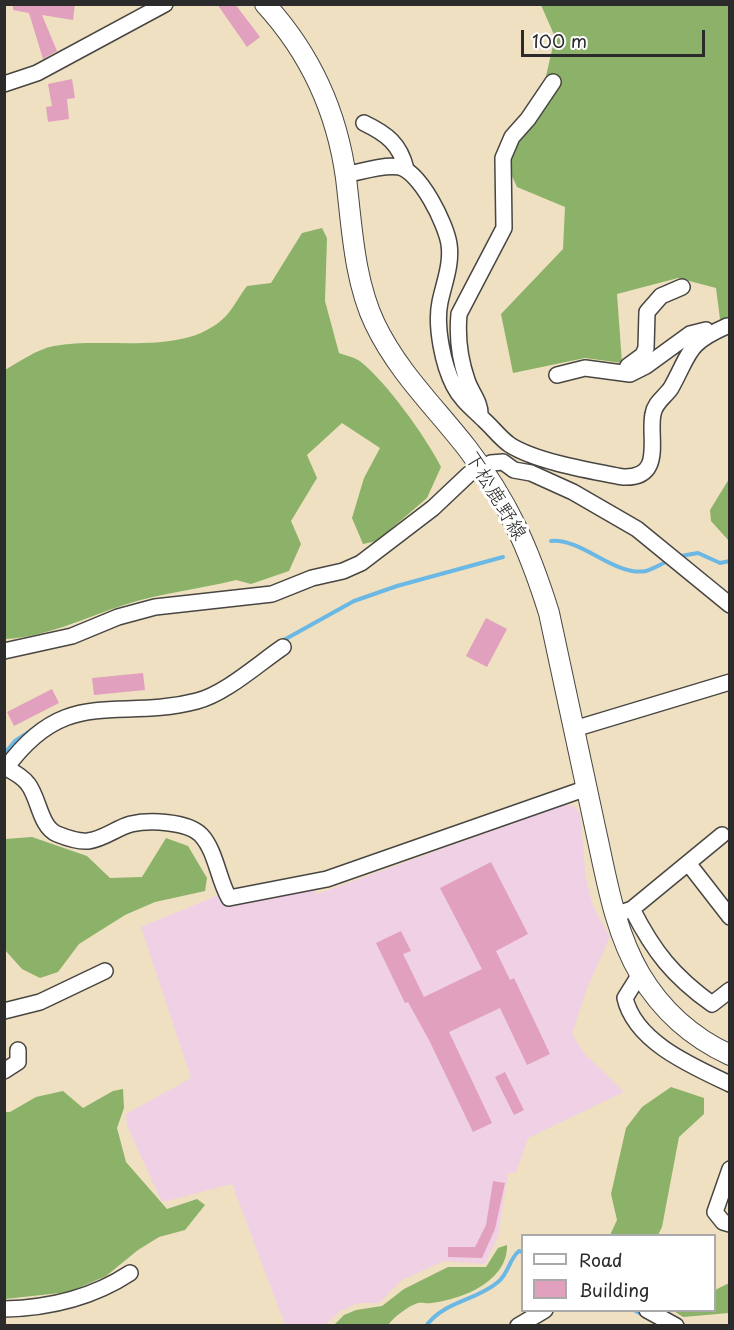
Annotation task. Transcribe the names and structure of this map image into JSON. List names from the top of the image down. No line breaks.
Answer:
{"streets":{"main road":["下松鹿野線"]},"legend":["Road","Building"],"scale_bar":"100 m"}
